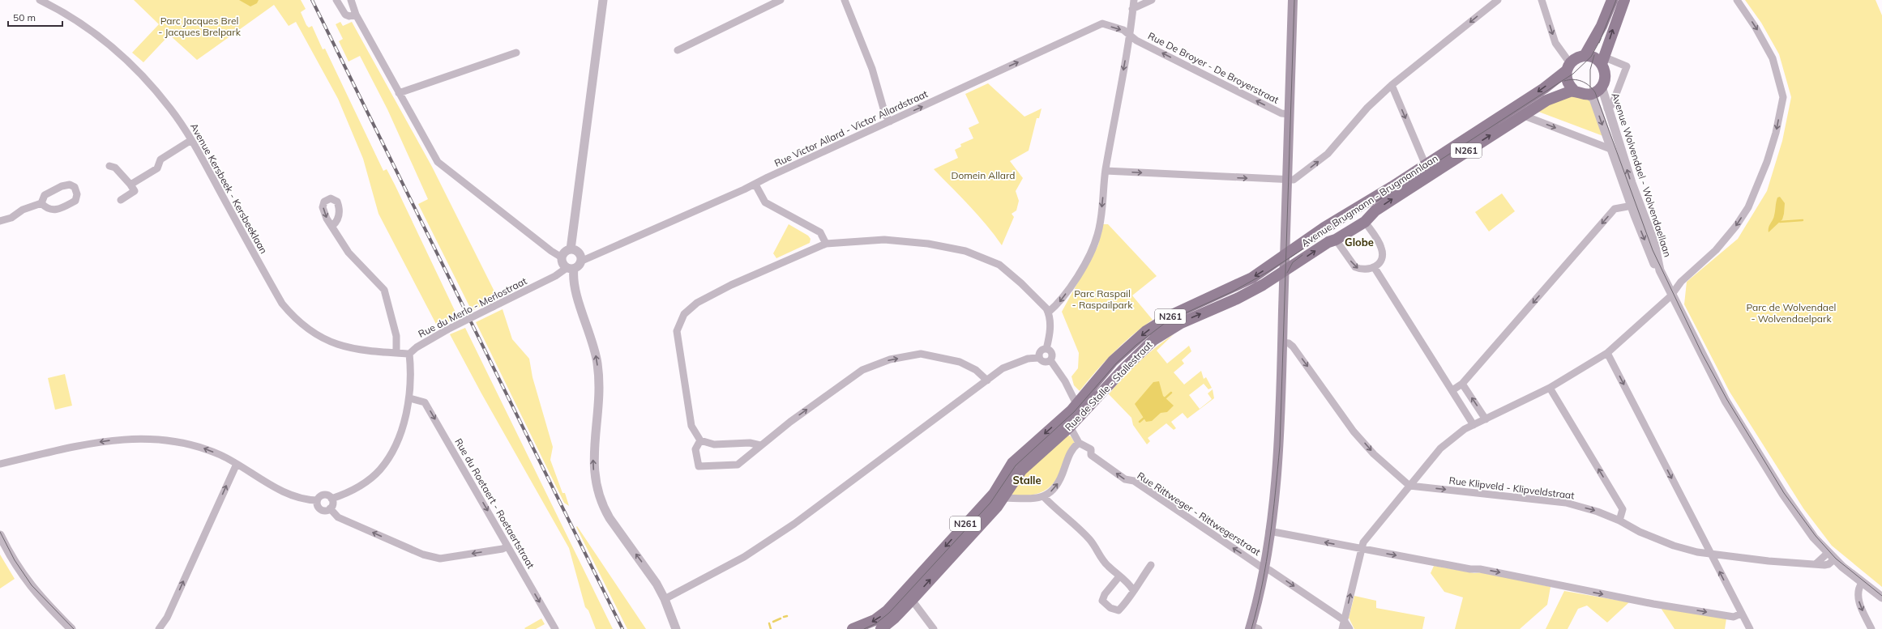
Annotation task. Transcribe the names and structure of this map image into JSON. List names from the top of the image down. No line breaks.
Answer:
{"streets":{"main road":["N261","Avenue Brugmann - Brugmannlaan","Rue de Stalle - Stallestraat"],"street":["Rue De Broyer - De Broyerstraat","Rue Victor Allard - Victor Allardstraat","Avenue Wolvendael - Wolvendaellaan","Avenue Kersbeek - Kersbeeklaan","Rue du Merlo - Merlostraat","Rue Klipveld - Klipveldstraat","Rue du Roetaert - Roetaertstraat","Rue Rittweger - Rittwegerstraat"]},"crossings":[["Rue De Broyer - De Broyerstraat","Rue Victor Allard - Victor Allardstraat"],["Rue Victor Allard - Victor Allardstraat","Rue du Merlo - Merlostraat"],["Avenue Wolvendael - Wolvendaellaan","Avenue Brugmann - Brugmannlaan"],["Avenue Wolvendael - Wolvendaellaan","Rue Klipveld - Klipveldstraat"],["Avenue Kersbeek - Kersbeeklaan","Rue du Merlo - Merlostraat"],["Avenue Brugmann - Brugmannlaan","Rue de Stalle - Stallestraat"],["Rue de Stalle - Stallestraat","Rue Rittweger - Rittwegerstraat"]],"one_way":["Rue De Broyer - De Broyerstraat","Rue Victor Allard - Victor Allardstraat","Rue Klipveld - Klipveldstraat","Rue du Roetaert - Roetaertstraat"],"districts":["Globe","Stalle"],"parks":["Parc Jacques Brel - Jacques Brelpark","Domein Allard","Parc Raspail - Raspailpark","Parc de Wolvendael - Wolvendaelpark"],"scale_bar":"50 m"}
